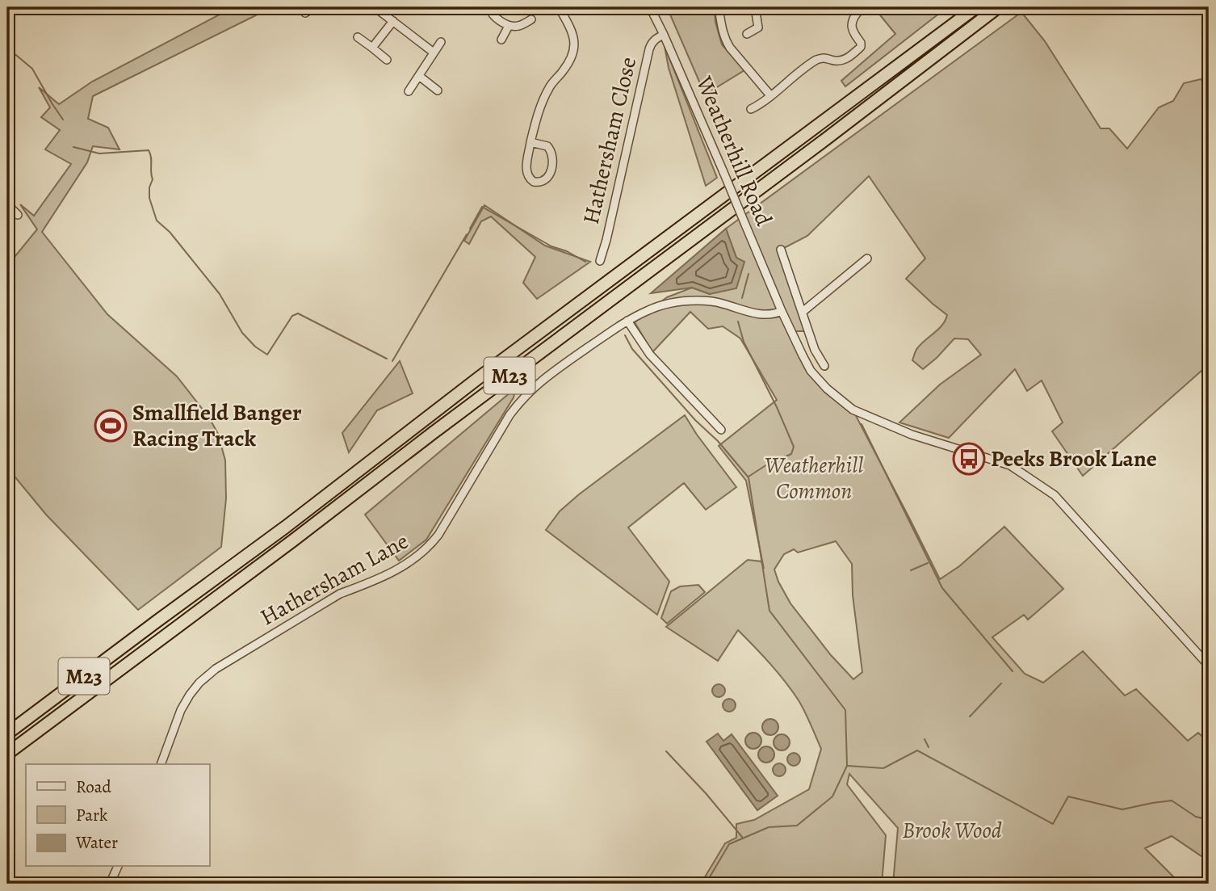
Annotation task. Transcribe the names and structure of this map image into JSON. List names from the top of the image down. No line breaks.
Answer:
{"streets":{"highway":["M23"],"street":["Hathersham Close","Weatherhill Road","Hathersham Lane"]},"crossings":[["Hathersham Close","Weatherhill Road"],["Weatherhill Road","Hathersham Lane"]],"parks":["Weatherhill Common","Brook Wood"],"places":{"sports":["Smallfield Banger Racing Track"],"bus stop":["Peeks Brook Lane"]},"legend":["Road","Park","Water"]}
